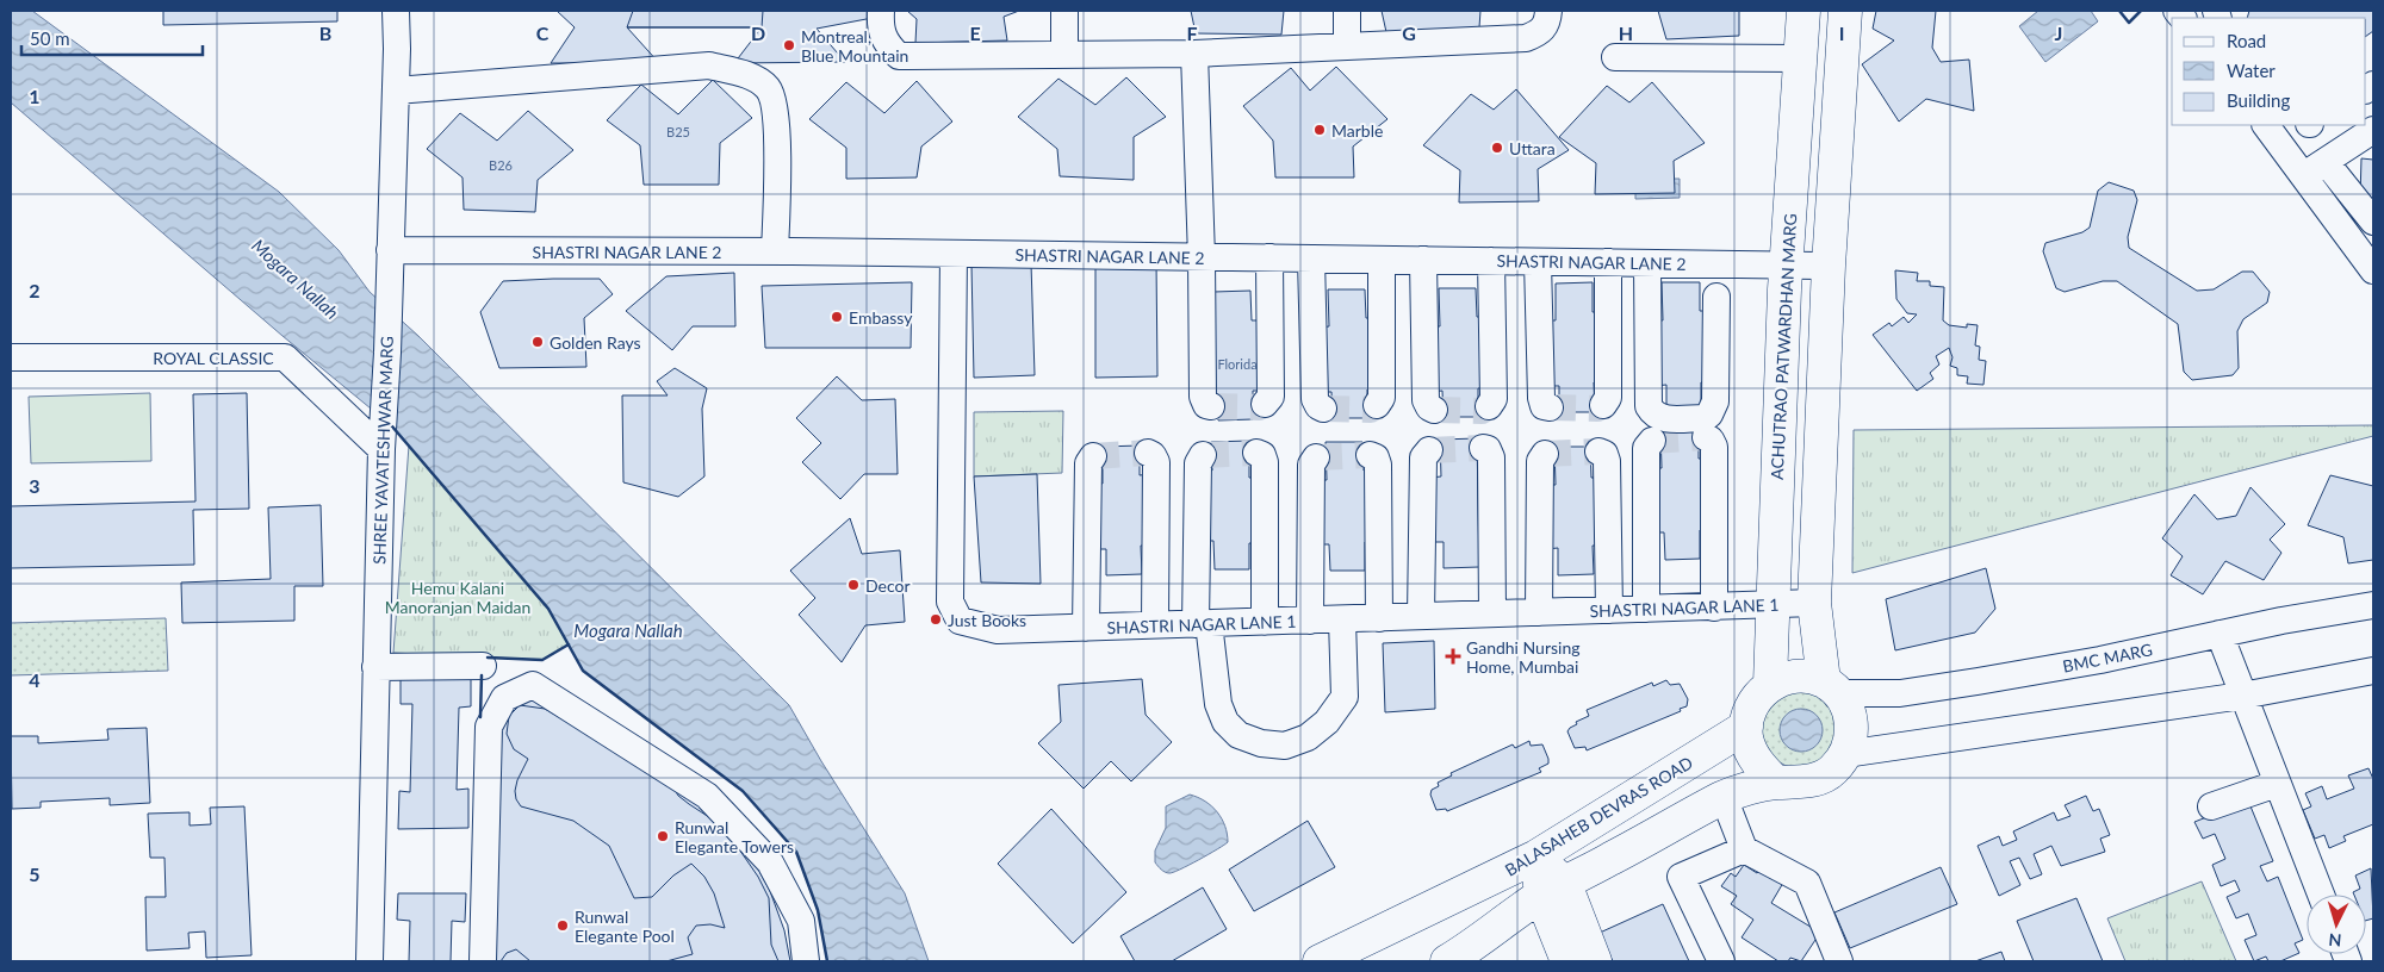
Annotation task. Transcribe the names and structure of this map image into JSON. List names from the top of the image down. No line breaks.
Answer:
{"streets":{"main road":["ACHUTRAO PATWARDHAN MARG","BALASAHEB DEVRAS ROAD"],"street":["SHASTRI NAGAR LANE 2","ROYAL CLASSIC","SHREE YAVATESHWAR MARG","SHASTRI NAGAR LANE 1","BMC MARG"]},"crossings":[["SHASTRI NAGAR LANE 2","ACHUTRAO PATWARDHAN MARG"],["SHASTRI NAGAR LANE 2","SHREE YAVATESHWAR MARG"],["SHASTRI NAGAR LANE 2","SHASTRI NAGAR LANE 1"],["ACHUTRAO PATWARDHAN MARG","SHASTRI NAGAR LANE 1"],["ACHUTRAO PATWARDHAN MARG","BMC MARG"],["ACHUTRAO PATWARDHAN MARG","BALASAHEB DEVRAS ROAD"],["ROYAL CLASSIC","SHREE YAVATESHWAR MARG"],["BMC MARG","BALASAHEB DEVRAS ROAD"]],"water":["Mogara Nallah"],"parks":["Hemu Kalani Manoranjan Maidan"],"places":{"other":["Montreal, Blue Mountain","Marble","Uttara","Embassy","Golden Rays","Decor","Just Books","Runwal Elegante Towers","Runwal Elegante Pool"],"health":["Gandhi Nursing Home, Mumbai"]},"house_numbers":["B25","B26","Florida"],"legend":["Road","Water","Building"],"scale_bar":"50 m","north":"bottom","grid":{"columns":["B","C","D","E","F","G","H","I","J"],"rows":["1","2","3","4","5"]}}
